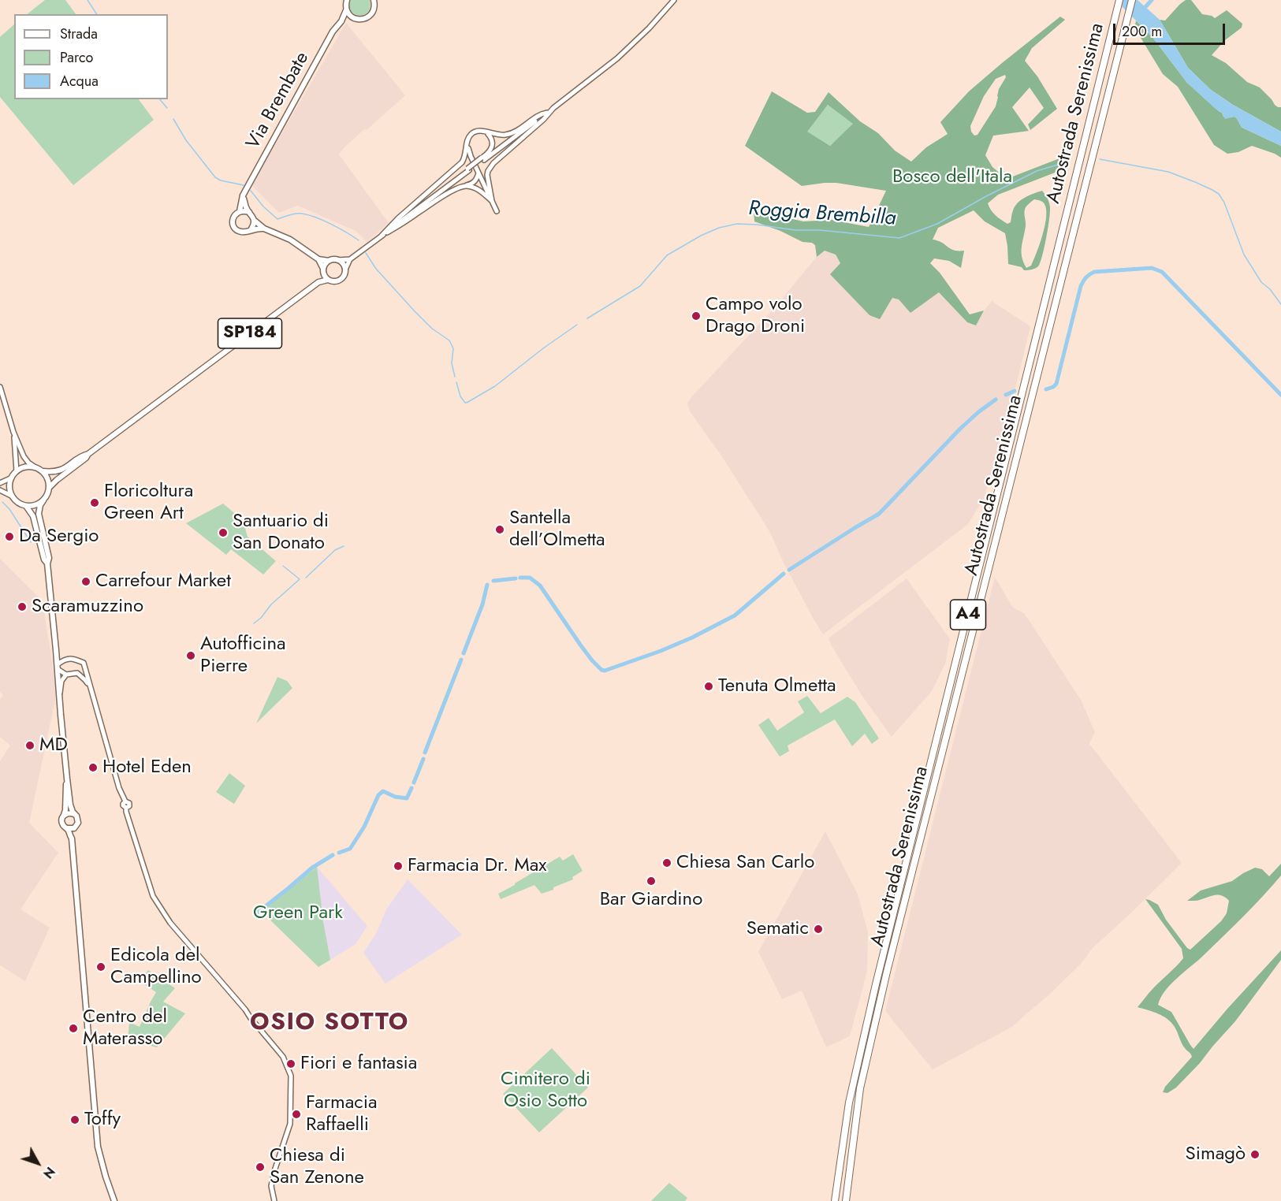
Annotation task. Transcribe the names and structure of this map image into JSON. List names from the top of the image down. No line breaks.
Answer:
{"streets":{"highway":["Autostrada Serenissima","A4"],"main road":["Via Brembate","SP184"]},"districts":["OSIO SOTTO"],"water":["Roggia Brembilla"],"parks":["Bosco dell'Itala","Green Park","Cimitero di Osio Sotto"],"places":["Campo volo Drago Droni","Floricoltura Green Art","Santella dell’Olmetta","Santuario di San Donato","Da Sergio","Carrefour Market","Scaramuzzino","Autofficina Pierre","Tenuta Olmetta","MD","Hotel Eden","Chiesa San Carlo","Farmacia Dr. Max","Bar Giardino","Sematic","Edicola del Campellino","Centro del Materasso","Fiori e fantasia","Farmacia Raffaelli","Toffy","Simagò","Chiesa di San Zenone"],"legend":["Strada","Parco","Acqua"],"scale_bar":"200 m","north":"bottom right"}
